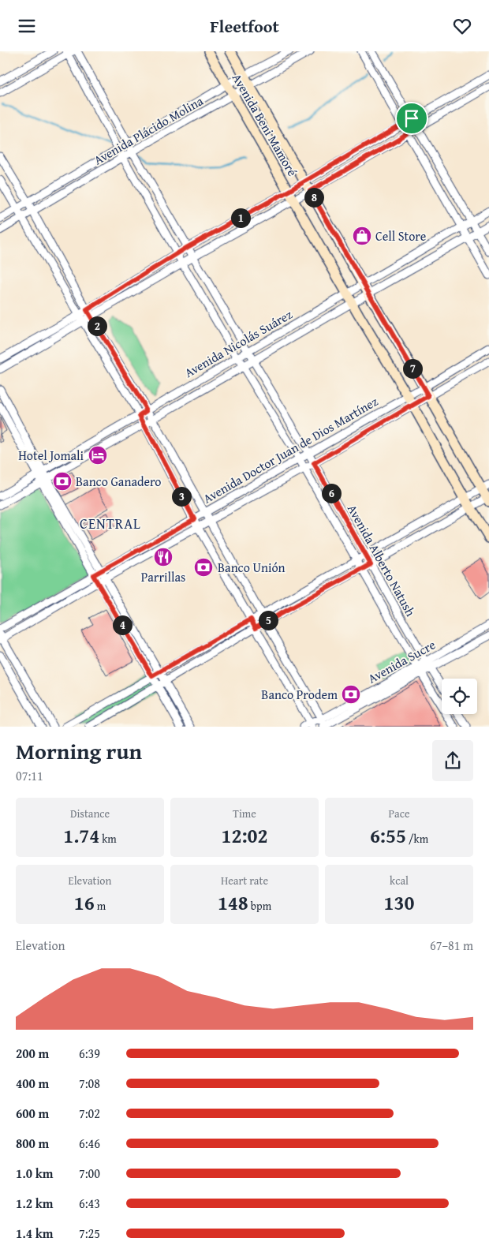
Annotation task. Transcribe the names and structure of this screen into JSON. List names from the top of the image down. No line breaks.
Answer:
{"streets":{"street":["Avenida Beni Mamoré","Avenida Plácido Molina","Avenida Nicolás Suárez","Avenida Doctor Juan de Dios Martínez","Avenida Alberto Natush","Avenida Sucre"]},"crossings":[["Avenida Beni Mamoré","Avenida Plácido Molina"],["Avenida Beni Mamoré","Avenida Nicolás Suárez"],["Avenida Beni Mamoré","Avenida Doctor Juan de Dios Martínez"],["Avenida Plácido Molina","Avenida Alberto Natush"],["Avenida Nicolás Suárez","Avenida Alberto Natush"],["Avenida Doctor Juan de Dios Martínez","Avenida Alberto Natush"],["Avenida Alberto Natush","Avenida Sucre"]],"districts":["CENTRAL"],"places":{"shop":["Cell Store"],"hotel":["Hotel Jomali"],"bank":["Banco Ganadero","Banco Unión","Banco Prodem"],"restaurant":["Parrillas"]},"page":{"header":"Fleetfoot","pins":["8","1","2","7","6","3","5","4"],"heading":["Morning run","07:11"],"stats":[["Distance","1.74 km"],["Time","12:02"],["Pace","6:55 /km"],["Elevation","16 m"],["Heart rate","148 bpm"],["kcal","130"]],"chart":["Elevation","67–81 m"],"list":[{"name":"200 m","note":"6:39"},{"name":"400 m","note":"7:08"},{"name":"600 m","note":"7:02"},{"name":"800 m","note":"6:46"},{"name":"1.0 km","note":"7:00"},{"name":"1.2 km","note":"6:43"},{"name":"1.4 km","note":"7:25"}]}}
